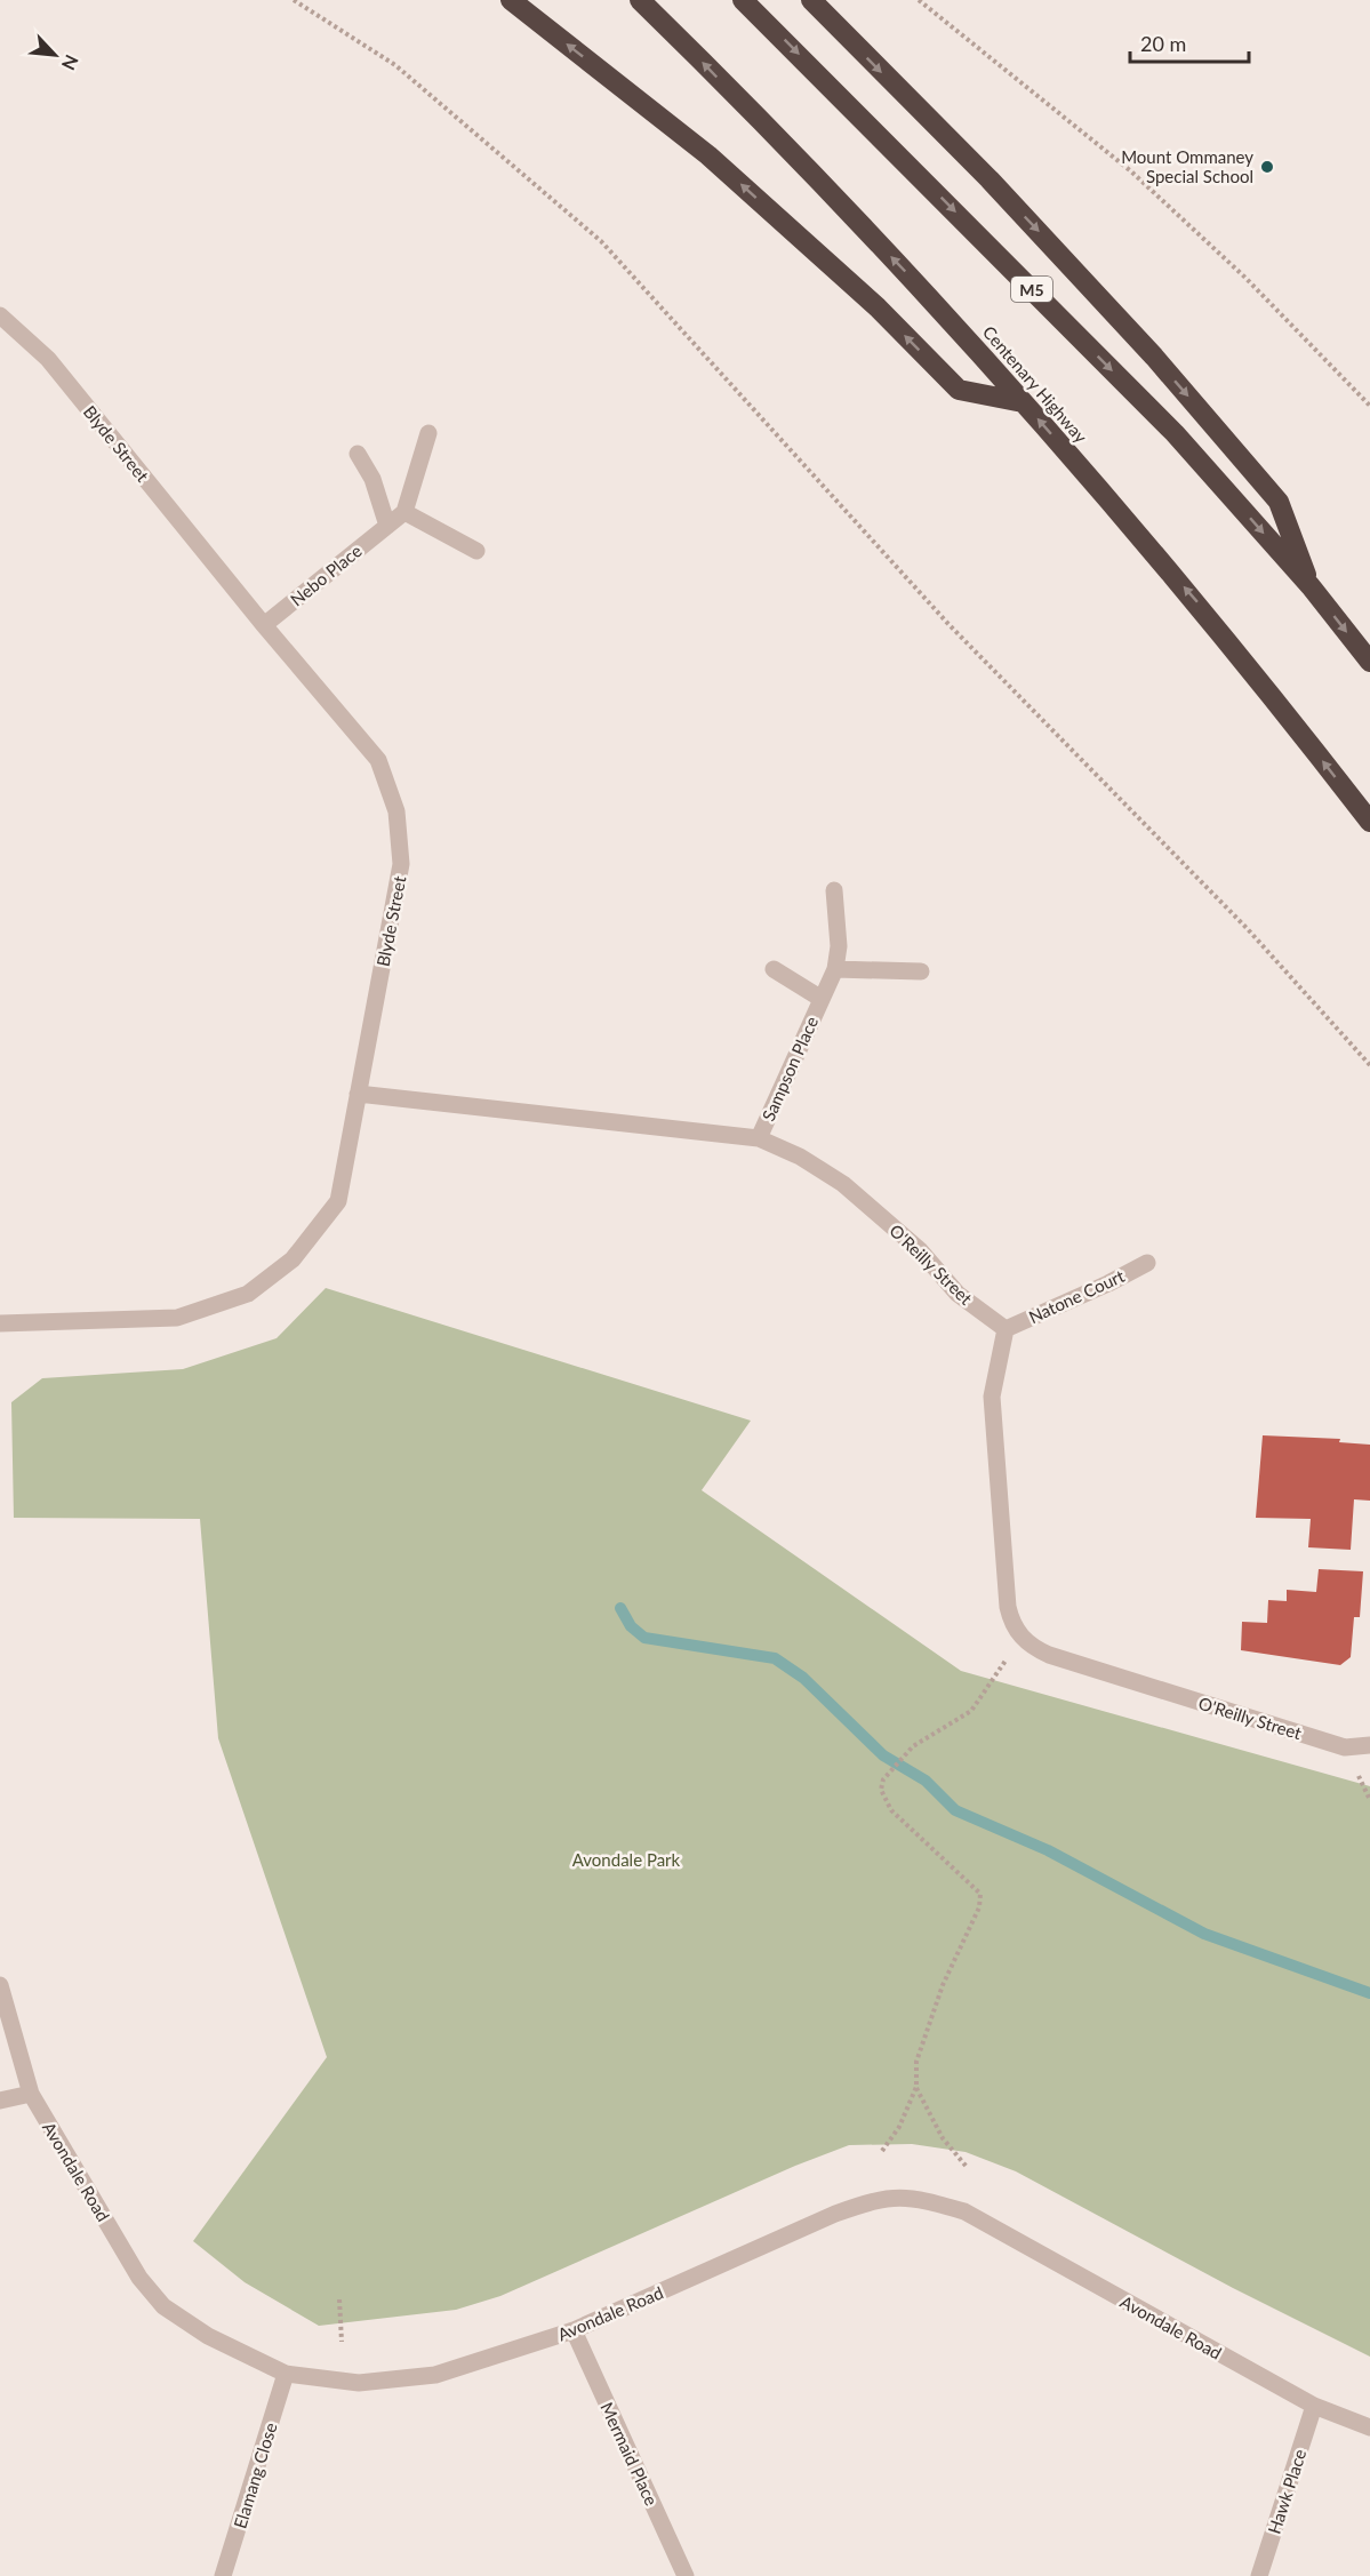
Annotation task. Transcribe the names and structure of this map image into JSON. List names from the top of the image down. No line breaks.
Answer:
{"streets":{"highway":["M5","Centenary Highway"],"street":["Blyde Street","Nebo Place","Sampson Place","O'Reilly Street","Natone Court","Avondale Road","Mermaid Place","Elamang Close","Hawk Place"]},"crossings":[["Blyde Street","Nebo Place"],["Blyde Street","O'Reilly Street"],["Sampson Place","O'Reilly Street"],["O'Reilly Street","Natone Court"],["Avondale Road","Mermaid Place"],["Avondale Road","Elamang Close"],["Avondale Road","Hawk Place"]],"parks":["Avondale Park"],"places":["Mount Ommaney Special School"],"scale_bar":"20 m","north":"bottom right"}
